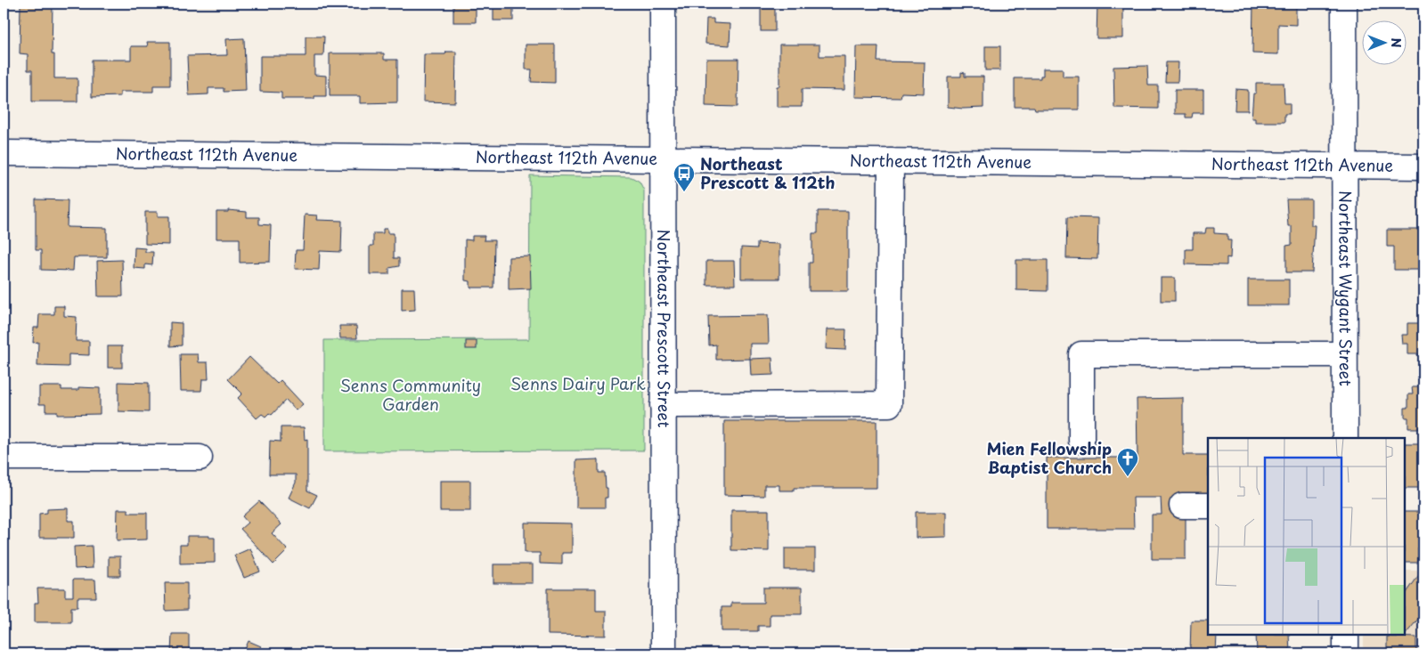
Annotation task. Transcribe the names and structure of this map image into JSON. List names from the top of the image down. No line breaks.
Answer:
{"streets":{"street":["Northeast 112th Avenue","Northeast Wygant Street","Northeast Prescott Street"]},"crossings":[["Northeast 112th Avenue","Northeast Wygant Street"],["Northeast 112th Avenue","Northeast Prescott Street"]],"parks":["Senns Dairy Park","Senns Community Garden"],"places":{"bus stop":["Northeast Prescott & 112th"],"church":["Mien Fellowship Baptist Church"]},"north":"right"}
